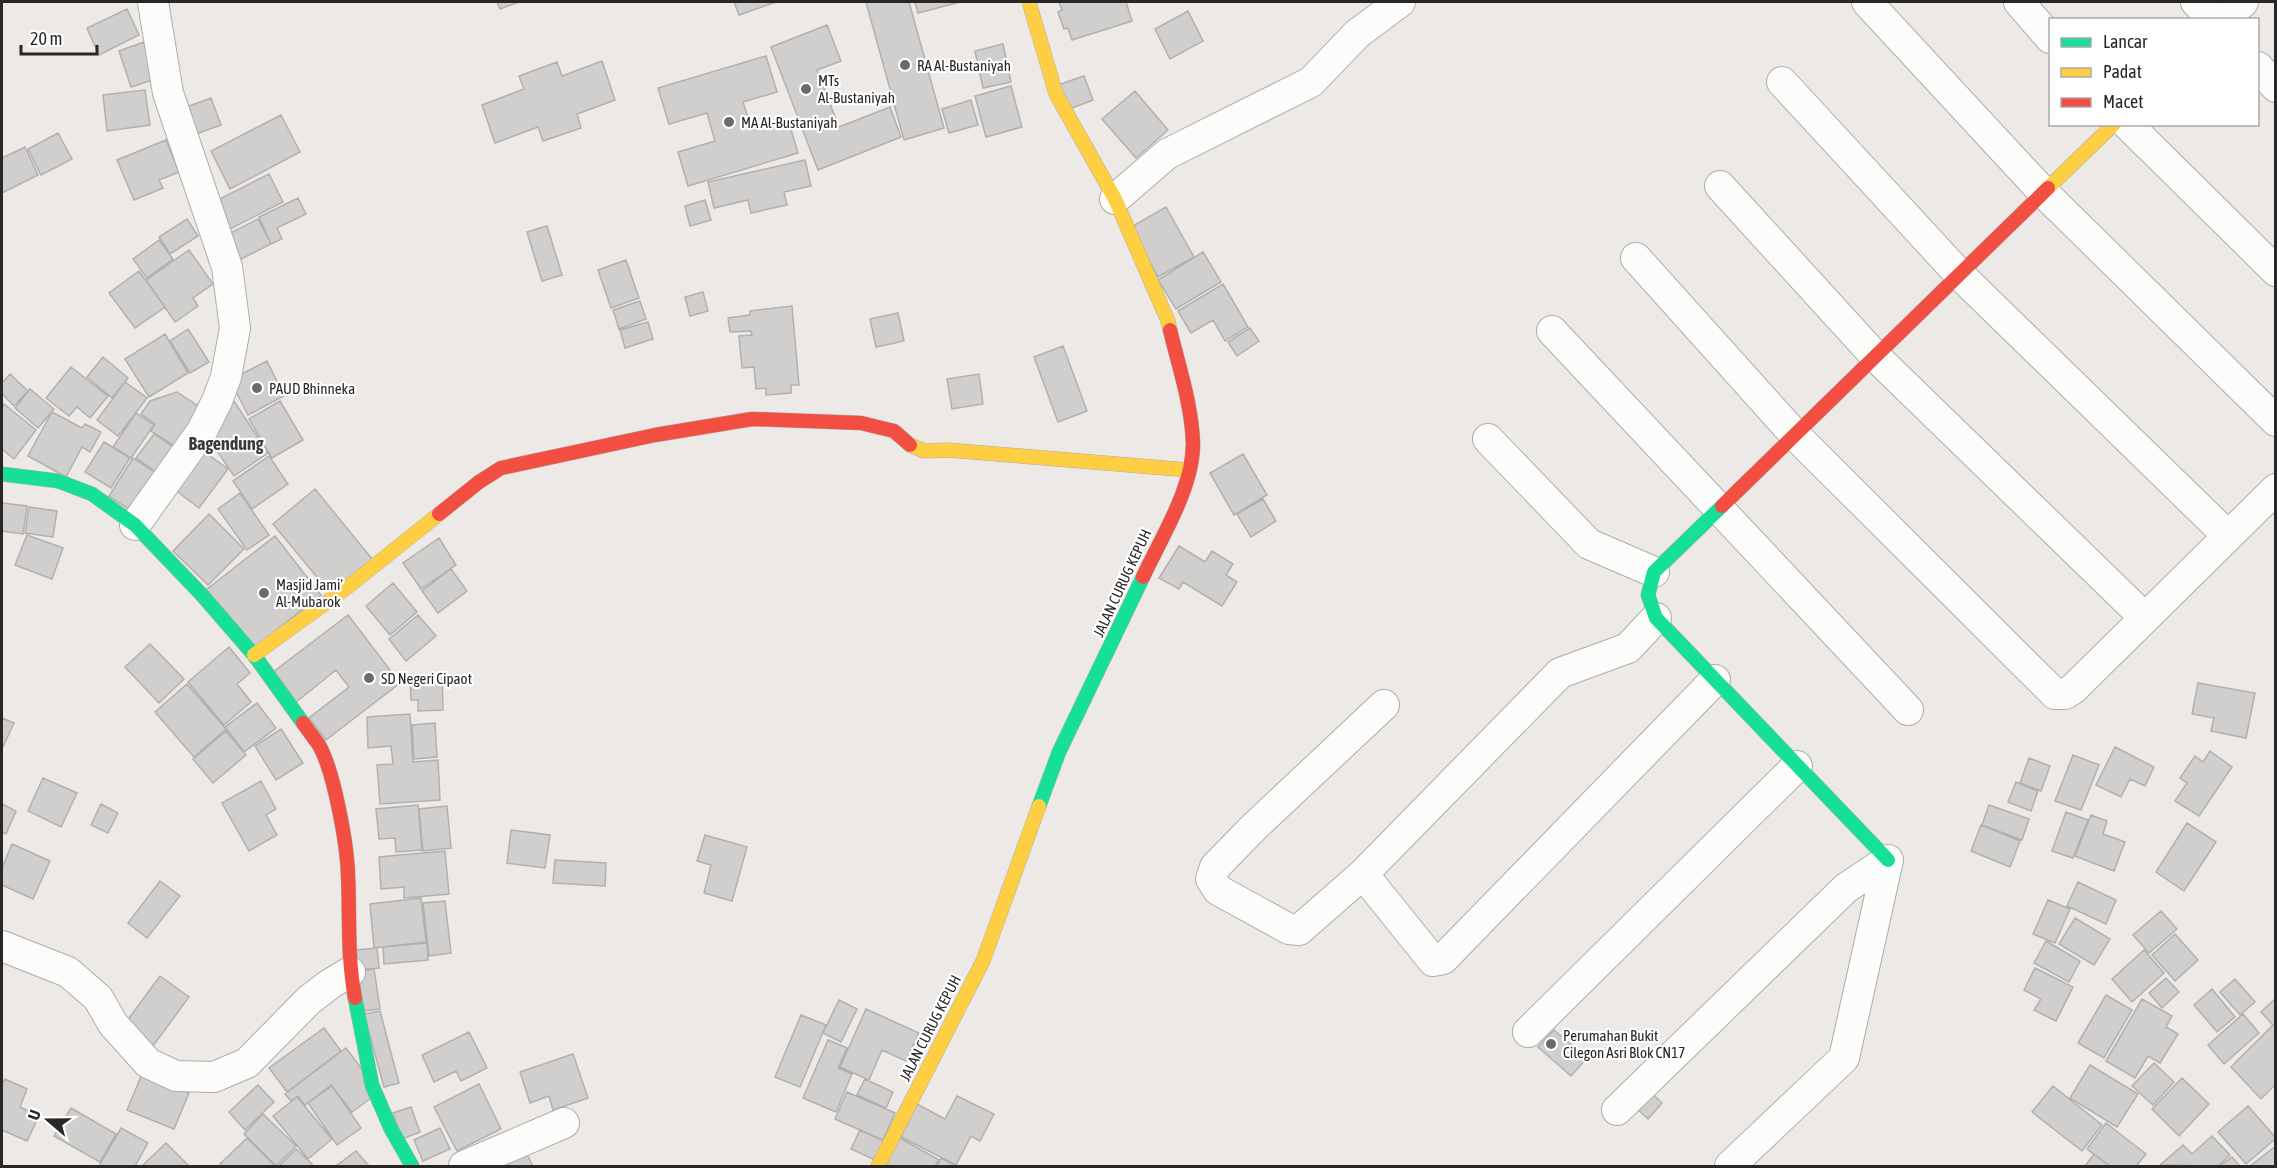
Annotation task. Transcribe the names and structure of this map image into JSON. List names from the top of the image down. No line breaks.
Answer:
{"streets":{"street":["JALAN CURUG KEPUH"]},"districts":["Bagendung"],"places":["RA Al-Bustaniyah","MTs Al-Bustaniyah","MA Al-Bustaniyah","PAUD Bhinneka","Masjid Jami' Al-Mubarok","SD Negeri Cipaot","Perumahan Bukit Cilegon Asri Blok CN17"],"legend":["Lancar","Padat","Macet"],"scale_bar":"20 m","north":"left"}
